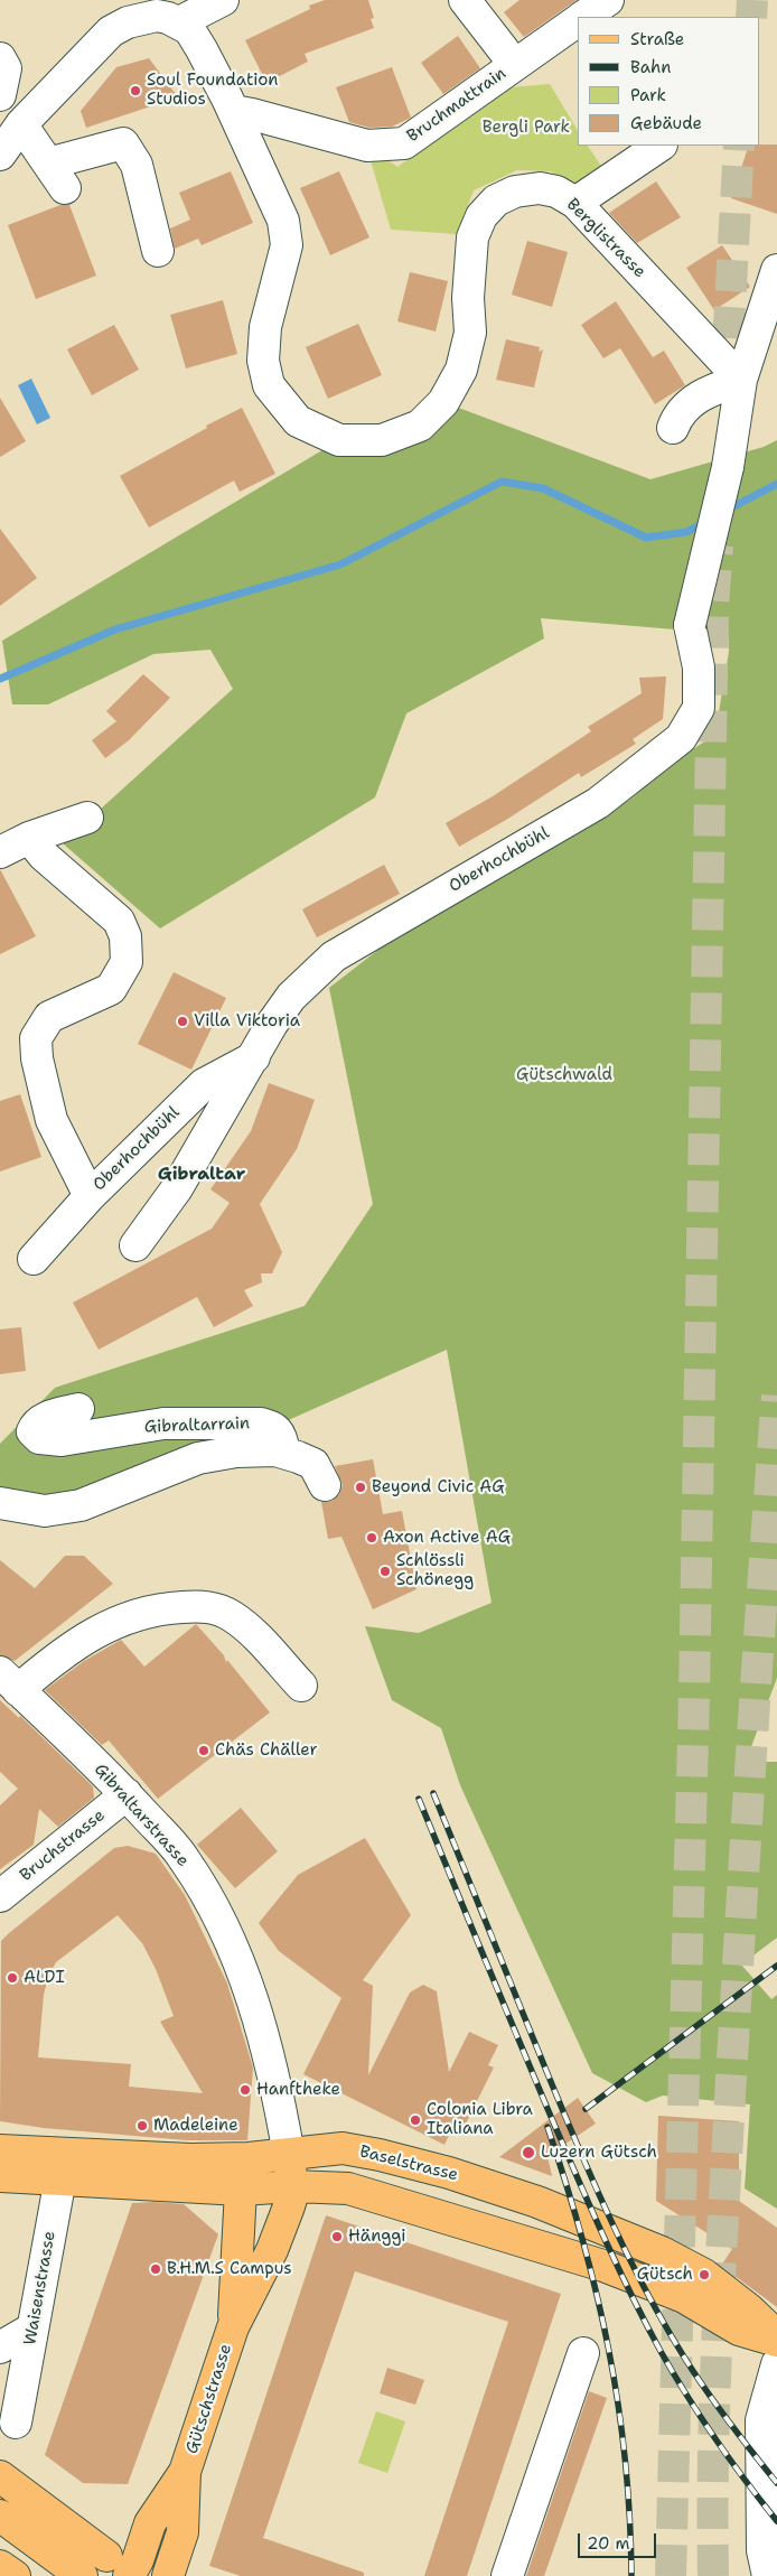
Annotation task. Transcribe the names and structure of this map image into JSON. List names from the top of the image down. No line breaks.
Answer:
{"streets":{"main road":["Baselstrasse","Gütschstrasse"],"street":["Bruchmattrain","Berglistrasse","Oberhochbühl","Gibraltarrain","Gibraltarstrasse","Bruchstrasse","Waisenstrasse"]},"crossings":[["Bruchmattrain","Berglistrasse"],["Berglistrasse","Oberhochbühl"],["Gibraltarstrasse","Bruchstrasse"],["Gibraltarstrasse","Baselstrasse"],["Baselstrasse","Waisenstrasse"]],"districts":["Gibraltar"],"parks":["Bergli Park","Gütschwald"],"places":["Soul Foundation Studios","Villa Viktoria","Beyond Civic AG","Axon Active AG","Schlössli Schönegg","Chäs Chäller","ALDI","Hanftheke","Colonia Libra Italiana","Madeleine","Luzern Gütsch","Hänggi","B.H.M.S Campus","Gütsch"],"legend":["Straße","Bahn","Park","Gebäude"],"scale_bar":"20 m"}
